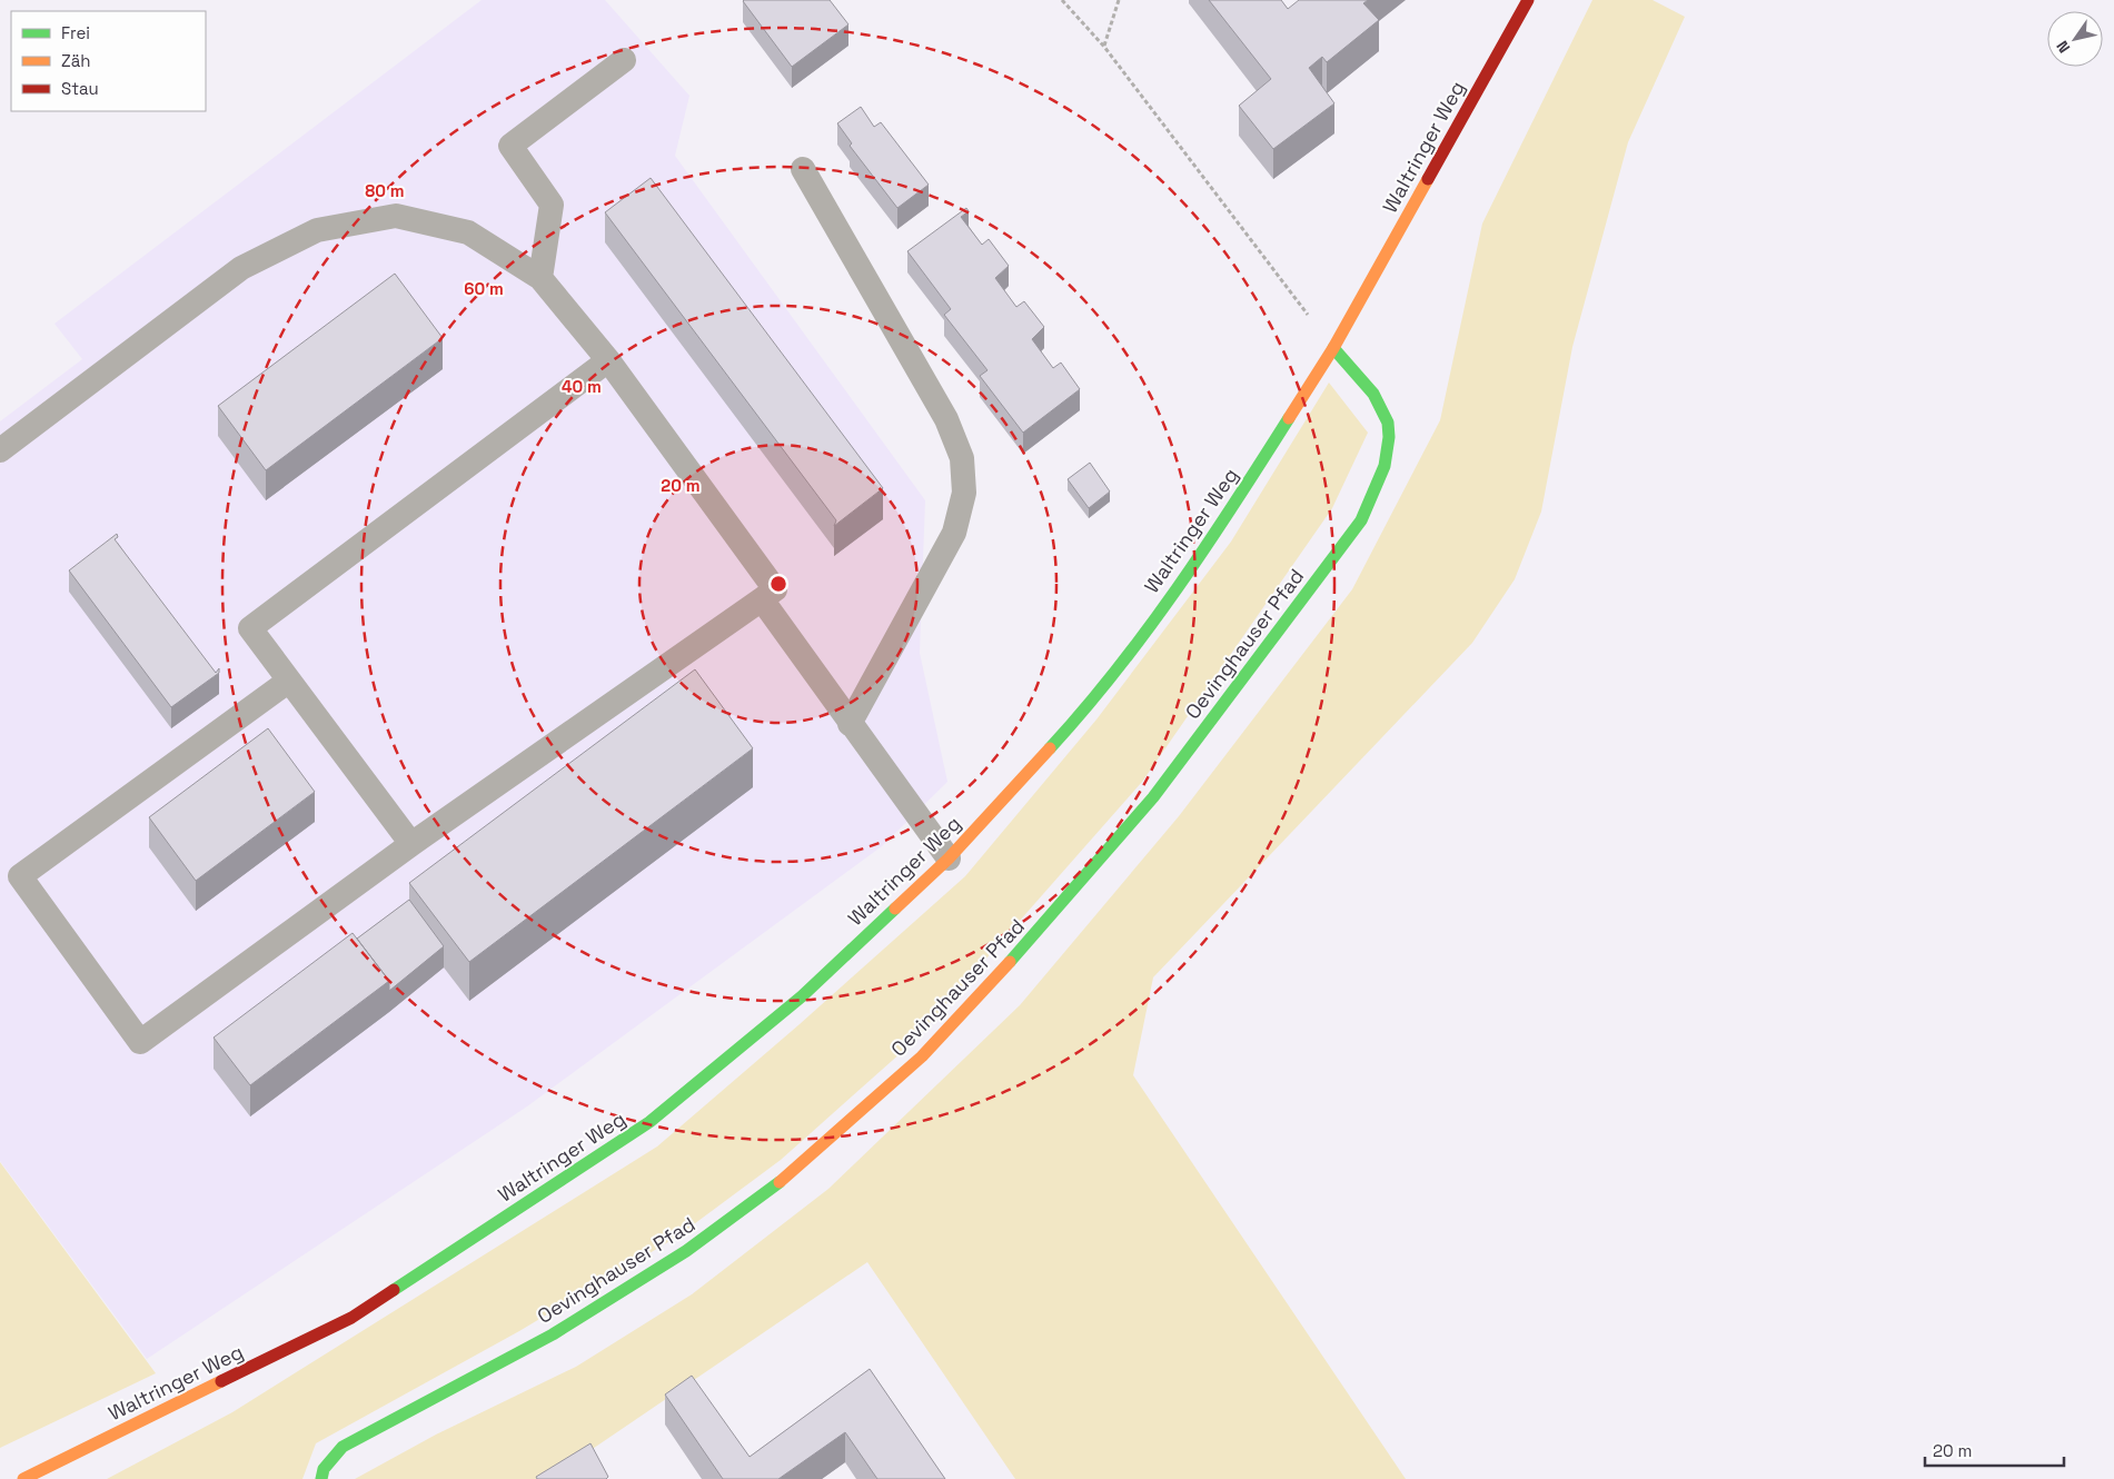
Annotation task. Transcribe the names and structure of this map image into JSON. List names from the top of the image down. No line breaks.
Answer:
{"streets":{"street":["Waltringer Weg","Oevinghauser Pfad"]},"crossings":[["Waltringer Weg","Oevinghauser Pfad"]],"legend":["Frei","Zäh","Stau"],"scale_bar":"20 m","north":"bottom left","rings":["80 m","60 m","40 m","20 m"]}
